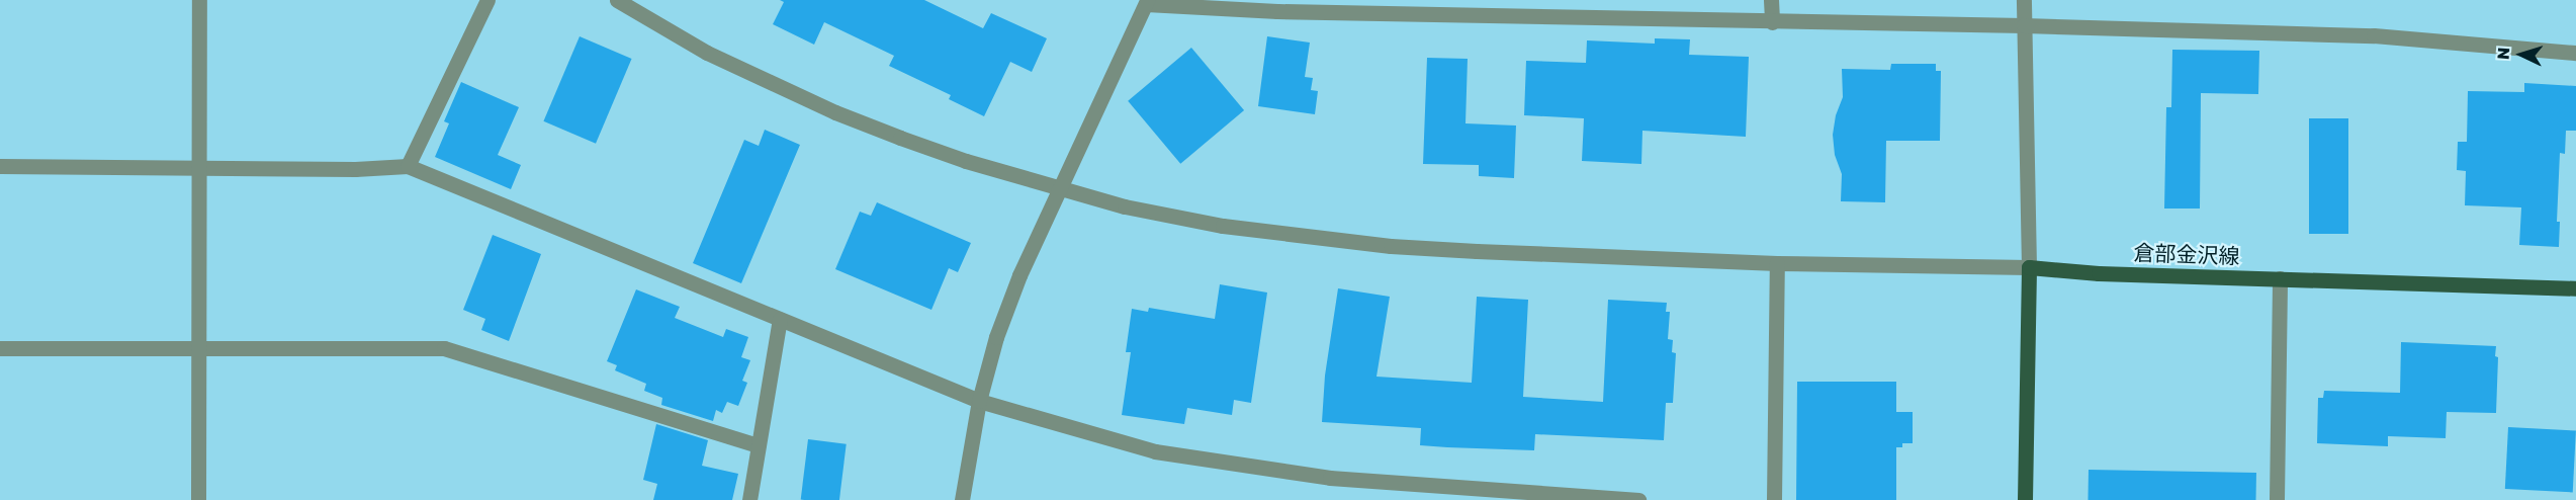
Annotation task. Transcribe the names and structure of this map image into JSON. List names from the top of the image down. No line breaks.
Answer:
{"streets":{"main road":["倉部金沢線"]},"north":"left"}
